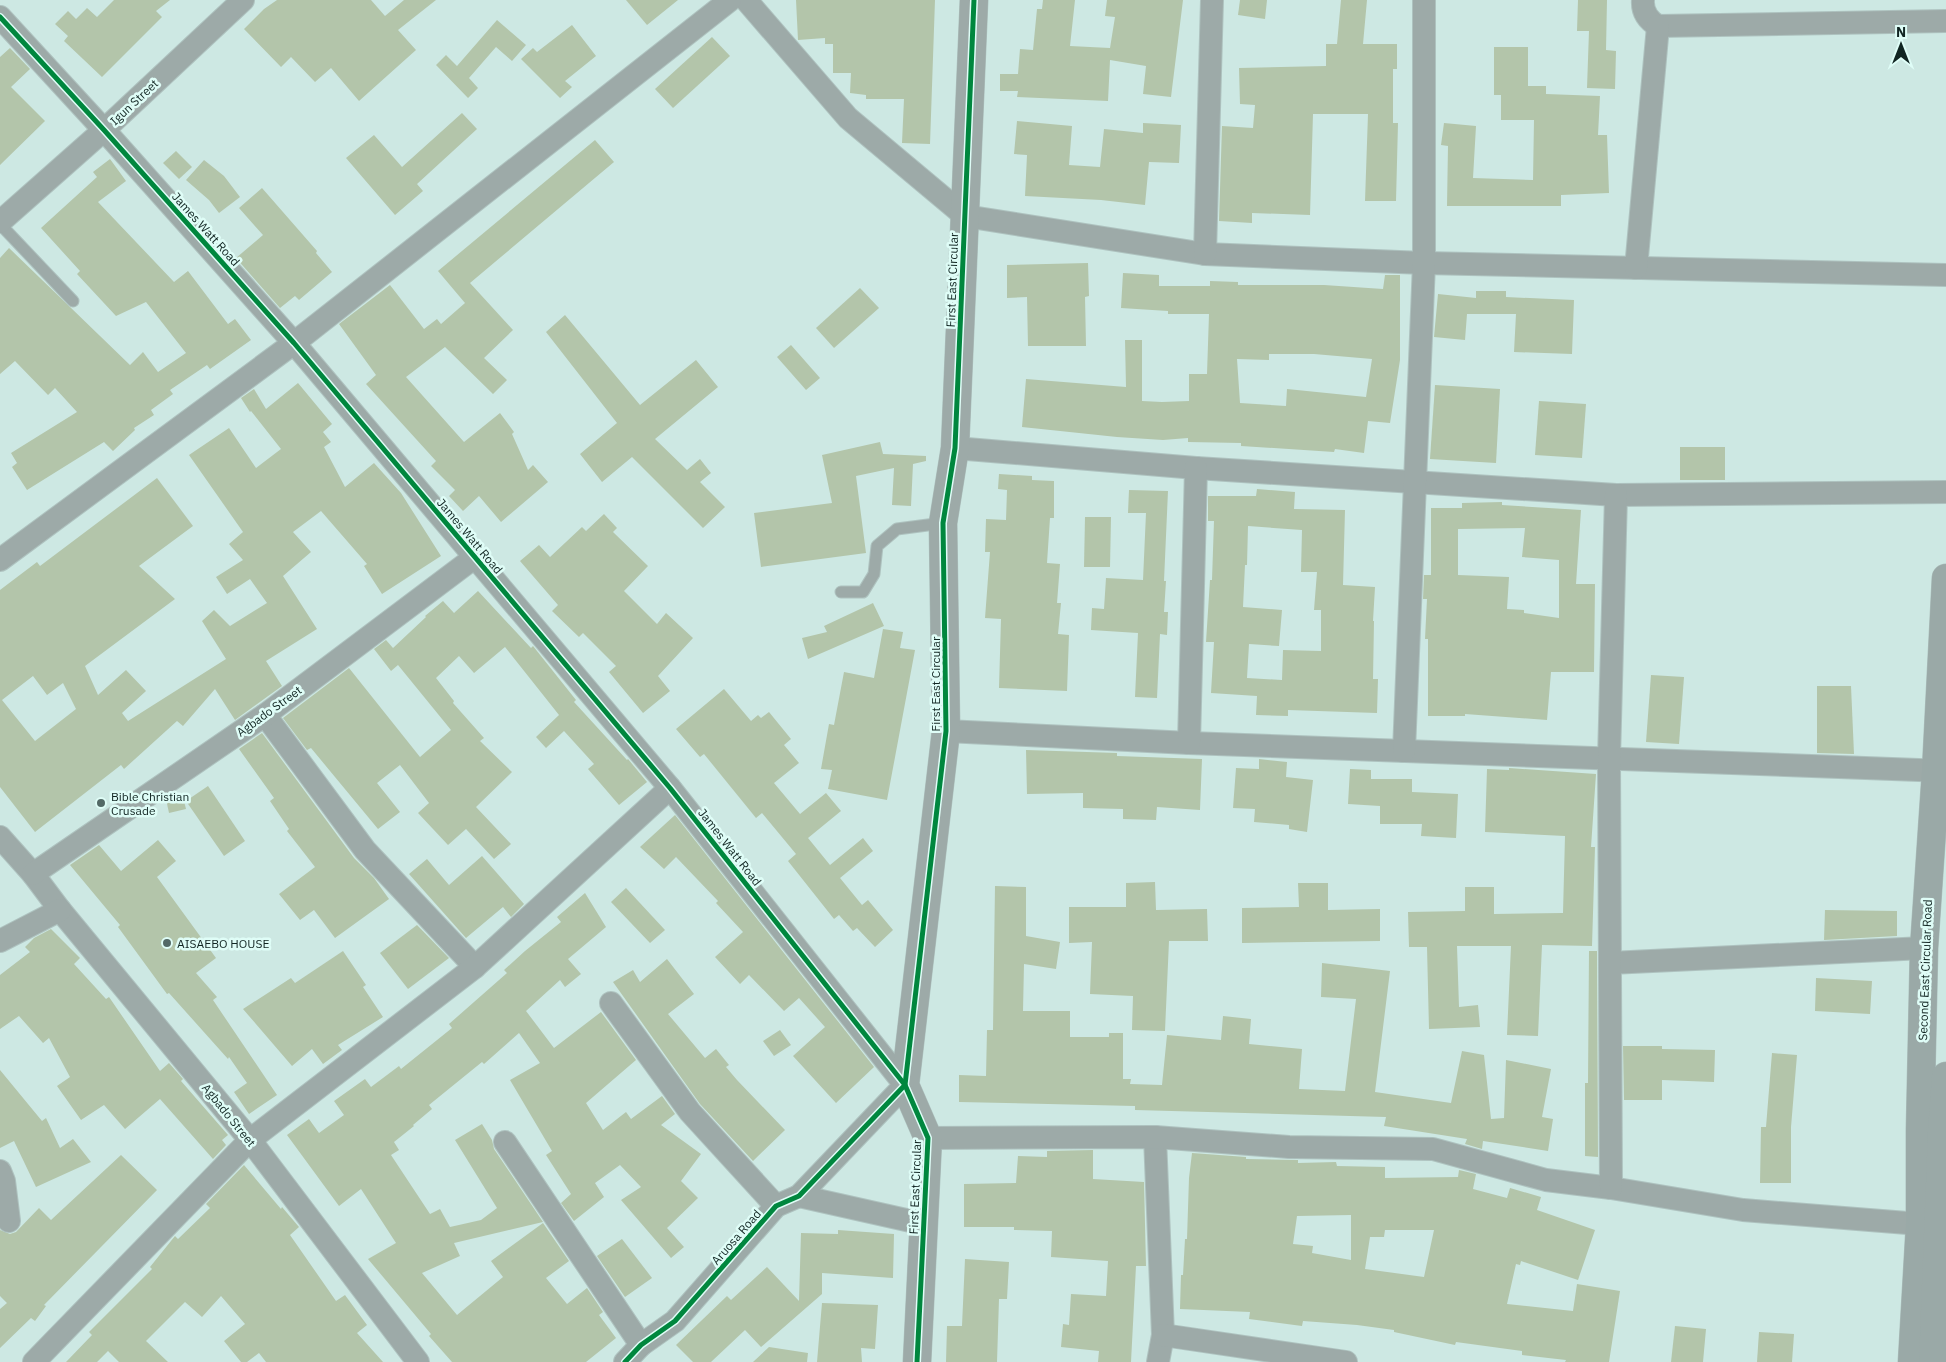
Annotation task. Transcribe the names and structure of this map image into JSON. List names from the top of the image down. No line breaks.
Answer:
{"streets":{"main road":["Second East Circular Road"],"street":["Igun Street","James Watt Road","First East Circular","Agbado Street","Aruosa Road"]},"crossings":[["Igun Street","James Watt Road"],["James Watt Road","First East Circular"],["James Watt Road","Agbado Street"],["James Watt Road","Aruosa Road"],["First East Circular","Aruosa Road"]],"places":["Bible Christian Crusade","AISAEBO HOUSE"],"north":"top"}
